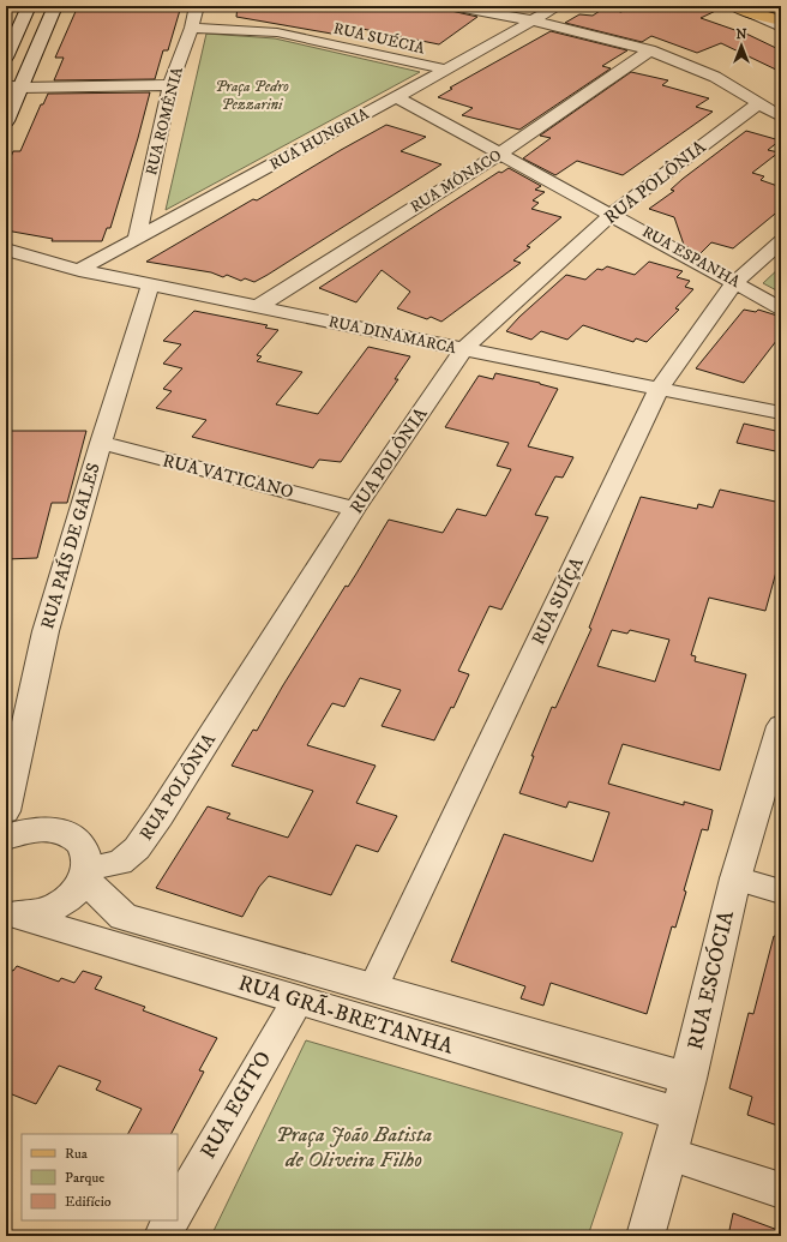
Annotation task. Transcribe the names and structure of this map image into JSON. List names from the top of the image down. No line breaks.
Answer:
{"streets":{"street":["RUA SUÉCIA","RUA ROMÊNIA","RUA HUNGRIA","RUA MÔNACO","RUA POLÔNIA","RUA ESPANHA","RUA DINAMARCA","RUA VATICANO","RUA PAÍS DE GALES","RUA SUÍÇA","RUA ESCÓCIA","RUA GRÃ-BRETANHA","RUA EGITO"]},"crossings":[["RUA SUÉCIA","RUA ROMÊNIA"],["RUA SUÉCIA","RUA HUNGRIA"],["RUA ROMÊNIA","RUA HUNGRIA"],["RUA HUNGRIA","RUA ESPANHA"],["RUA HUNGRIA","RUA DINAMARCA"],["RUA MÔNACO","RUA ESPANHA"],["RUA MÔNACO","RUA DINAMARCA"],["RUA POLÔNIA","RUA ESPANHA"],["RUA POLÔNIA","RUA DINAMARCA"],["RUA POLÔNIA","RUA VATICANO"],["RUA POLÔNIA","RUA GRÃ-BRETANHA"],["RUA ESPANHA","RUA SUÍÇA"],["RUA DINAMARCA","RUA PAÍS DE GALES"],["RUA DINAMARCA","RUA SUÍÇA"],["RUA VATICANO","RUA PAÍS DE GALES"],["RUA SUÍÇA","RUA GRÃ-BRETANHA"],["RUA ESCÓCIA","RUA GRÃ-BRETANHA"],["RUA GRÃ-BRETANHA","RUA EGITO"]],"parks":["Praça Pedro Pezzarini","Praça João Batista de Oliveira Filho"],"legend":["Rua","Parque","Edifício"],"north":"top"}
